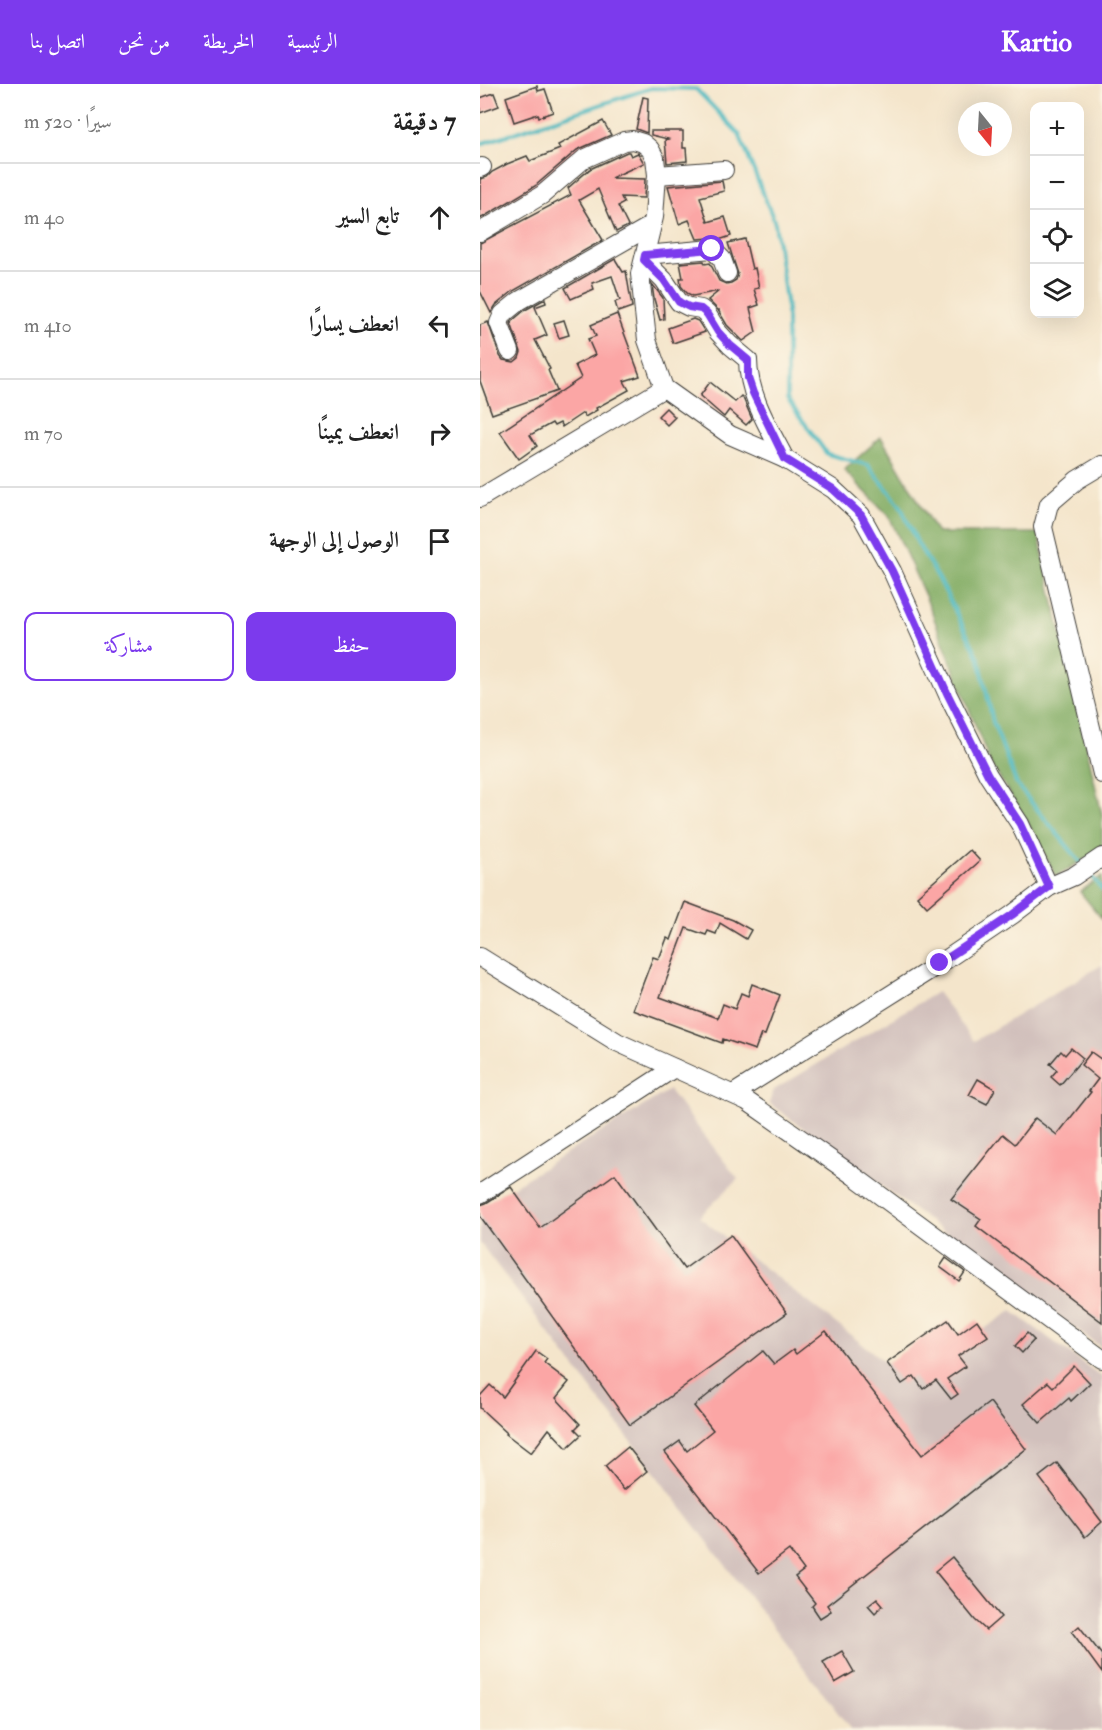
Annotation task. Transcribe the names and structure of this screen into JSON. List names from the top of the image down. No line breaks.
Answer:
{"north":"bottom","page":{"header":"Kartio","nav":["الرئيسية","الخريطة","من نحن","اتصل بنا"],"heading":["7 دقيقة","سيرًا · 520 m"],"map_buttons":["+","−"],"list":[["تابع السير","40 m"],["انعطف يسارًا","410 m"],["انعطف يمينًا","70 m"],"الوصول إلى الوجهة"],"buttons":["حفظ","مشاركة"]}}
